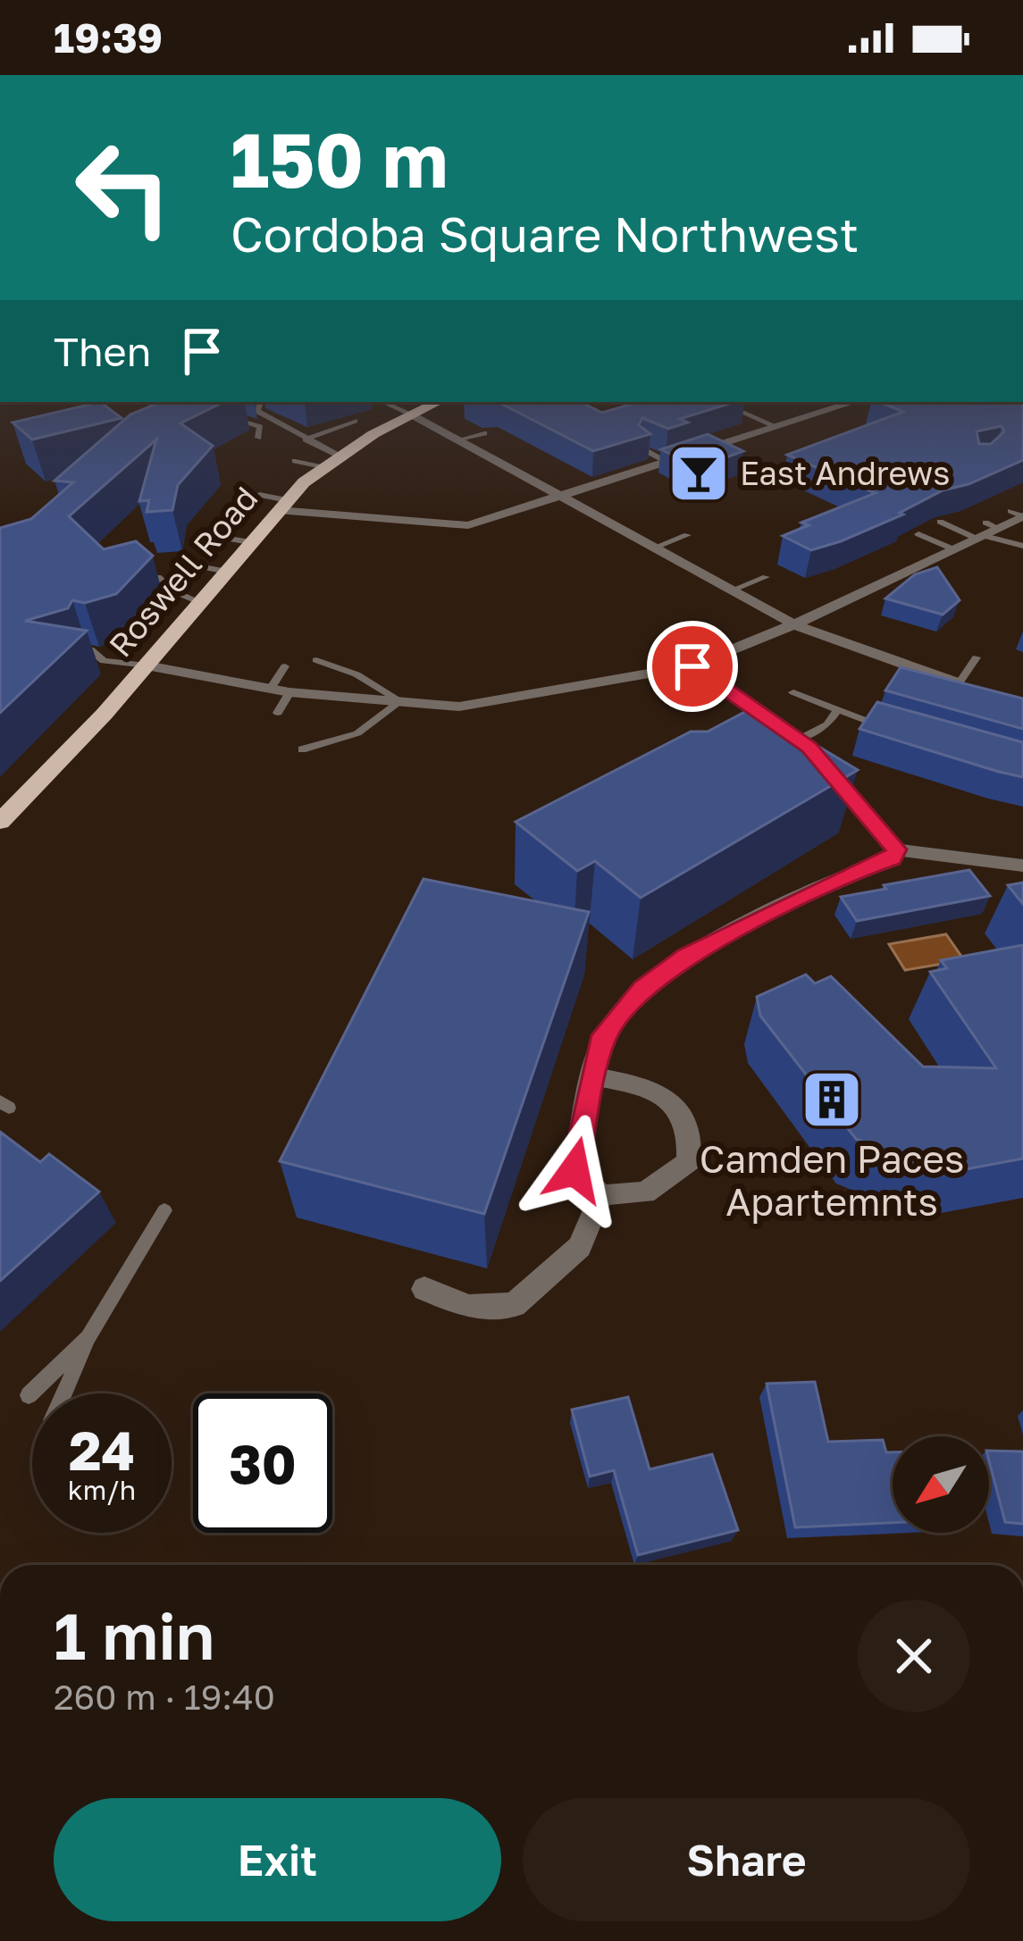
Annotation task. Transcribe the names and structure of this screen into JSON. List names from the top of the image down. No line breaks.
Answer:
{"streets":{"main road":["Roswell Road"]},"places":{"bar":["East Andrews"],"building":["Camden Paces Apartemnts"]},"north":"bottom left","page":{"status":"19:39","turn":["150 m","Cordoba Square Northwest"],"then":"Then","speed":"24 km/h","limit":"30","heading":["1 min","260 m · 19:40"],"buttons":["Exit","Share"]}}
